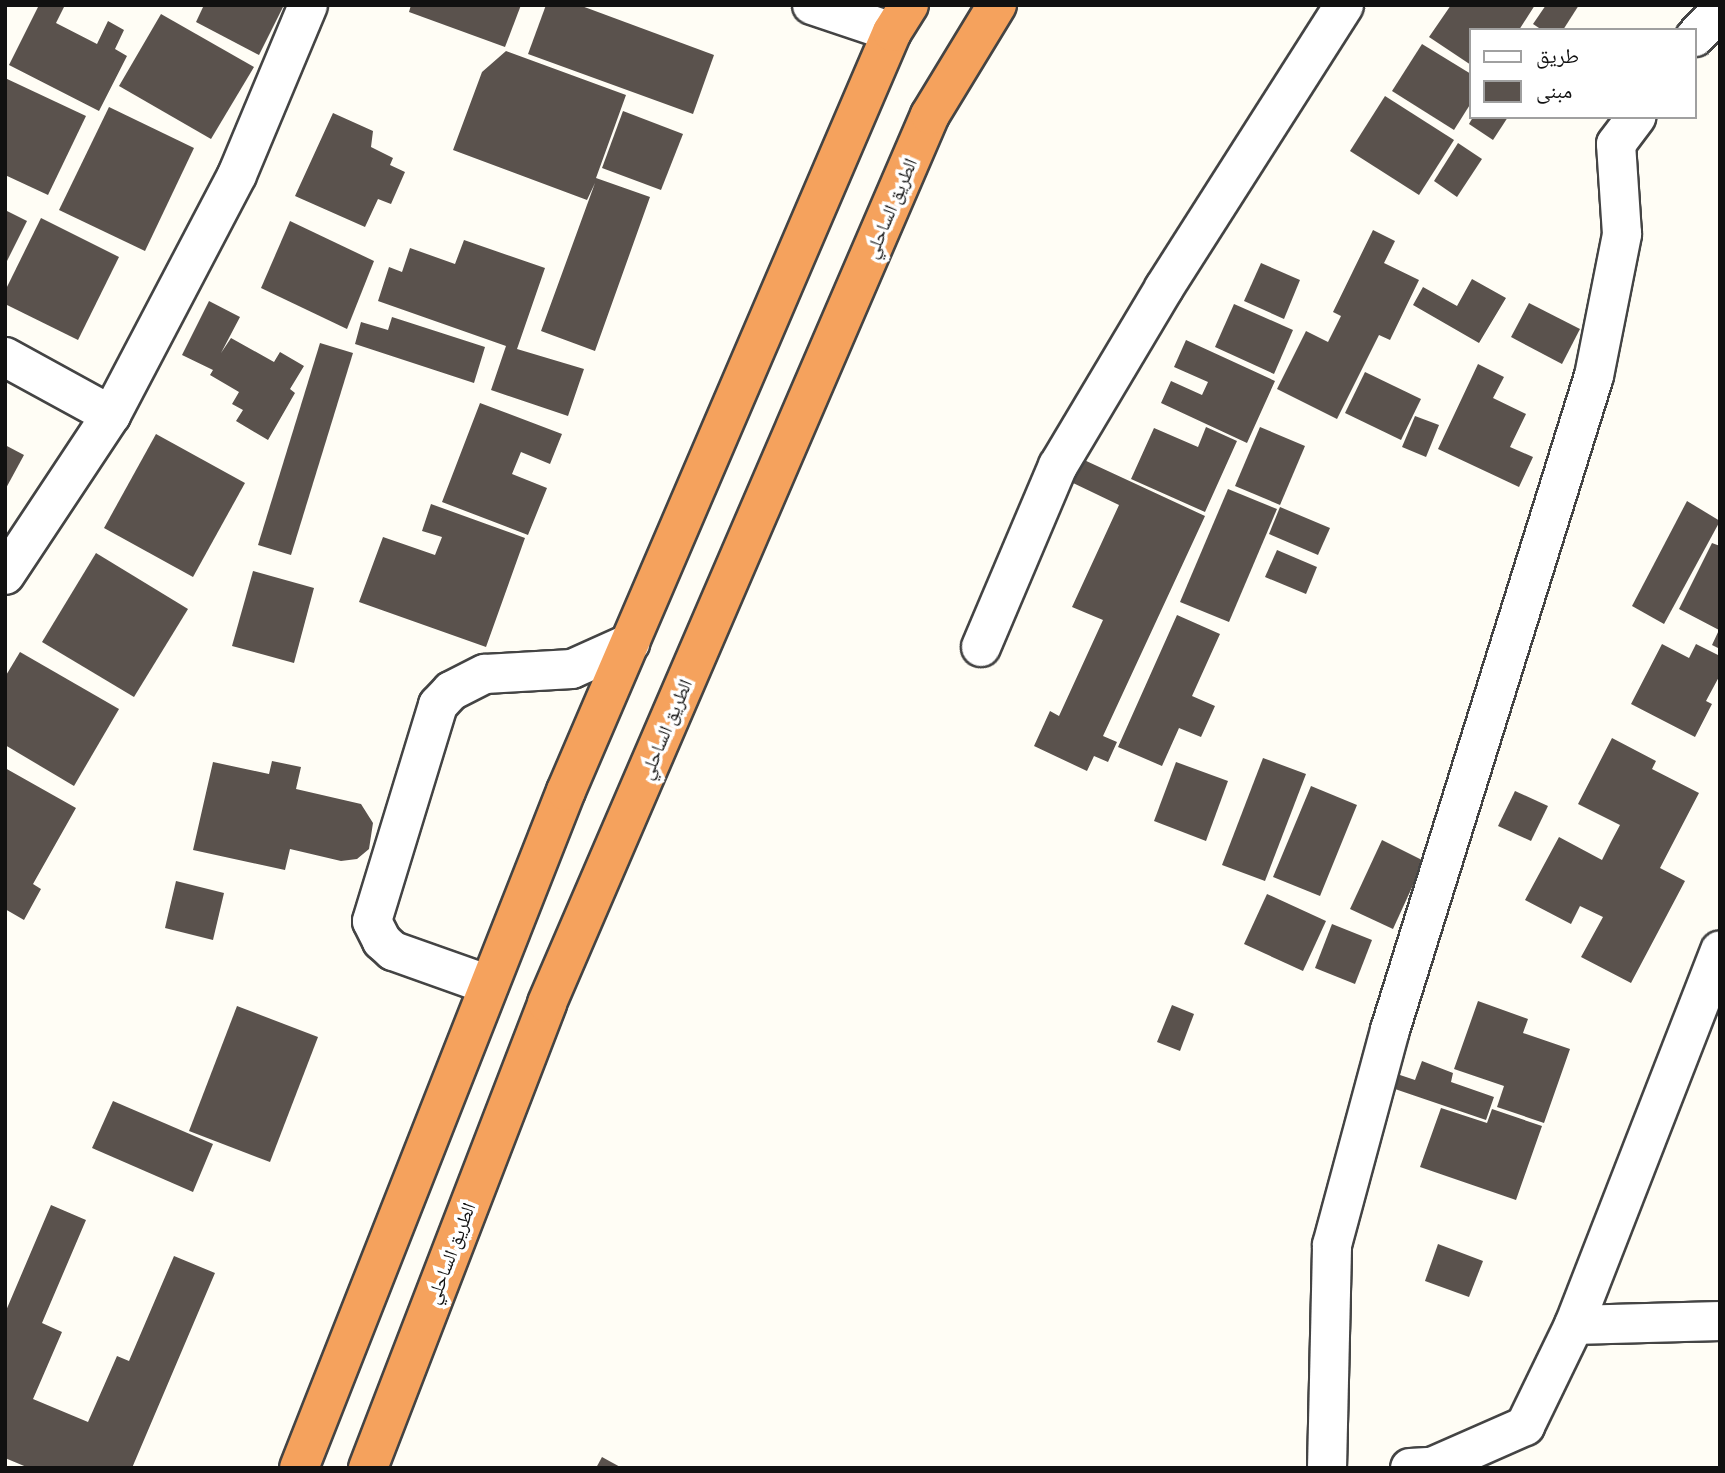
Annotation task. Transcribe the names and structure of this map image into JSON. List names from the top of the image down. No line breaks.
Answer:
{"streets":{"highway":["الطريق الساحلي"]},"legend":["طريق","مبنى"]}
